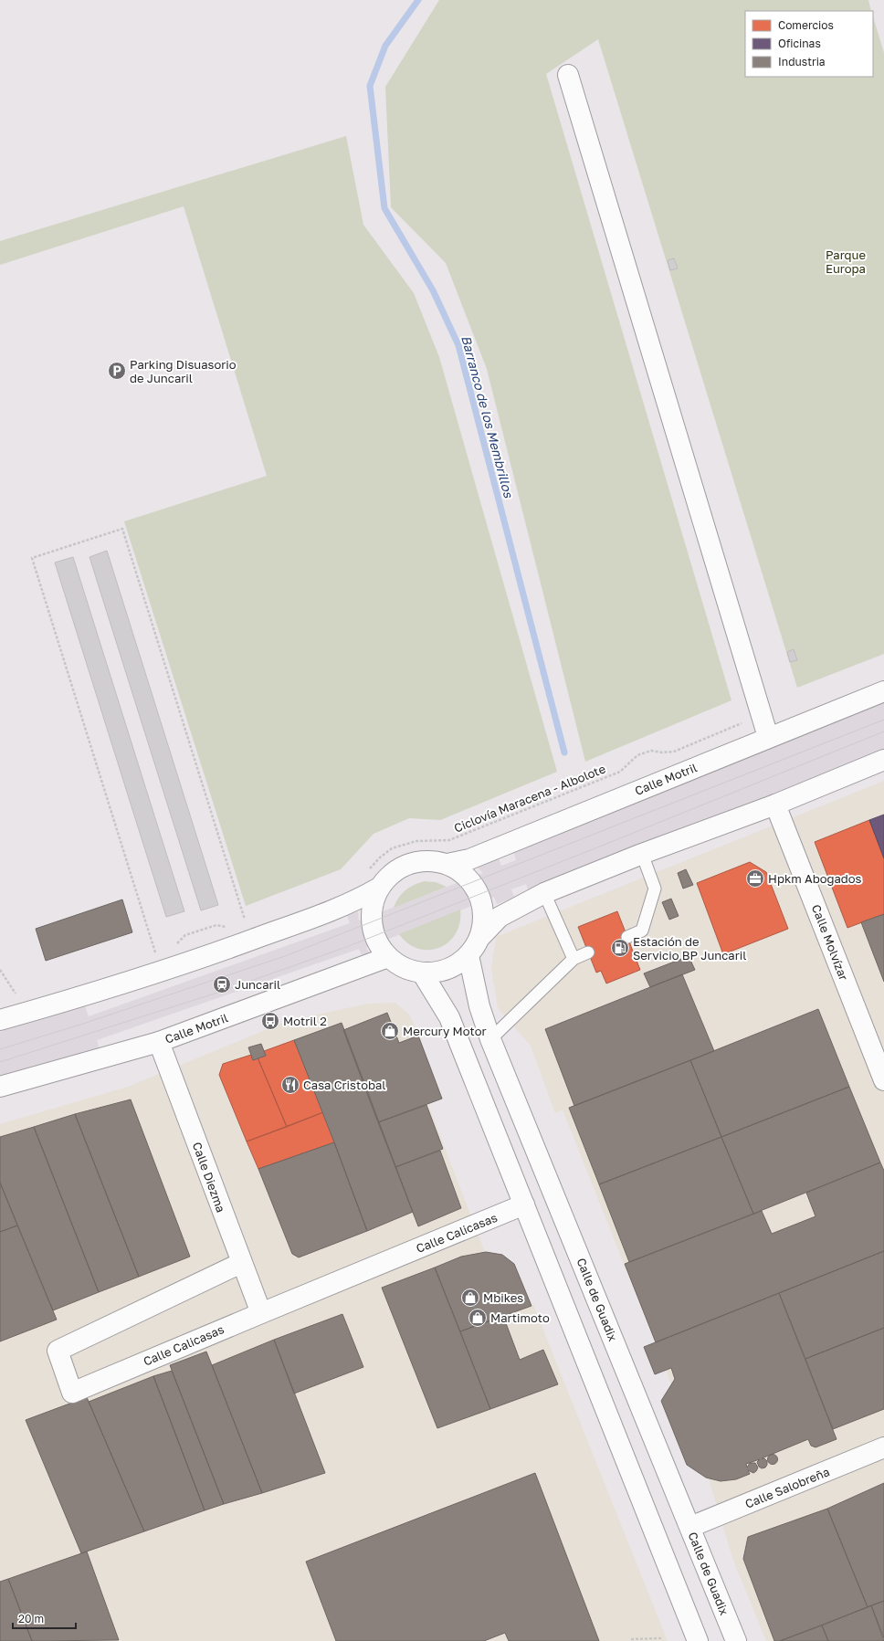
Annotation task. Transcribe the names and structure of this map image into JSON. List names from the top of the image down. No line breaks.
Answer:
{"streets":{"street":["Calle Motril","Calle Molvízar","Calle Diezma","Calle Calicasas","Calle de Guadix","Calle Salobreña"],"path":["Ciclovía Maracena - Albolote"]},"crossings":[["Calle Motril","Ciclovía Maracena - Albolote"],["Calle Motril","Calle Diezma"],["Calle Motril","Calle de Guadix"],["Calle Diezma","Calle Calicasas"],["Calle de Guadix","Calle Salobreña"]],"water":["Barranco de los Membrillos"],"parks":["Parque Europa"],"places":{"parking":["Parking Disuasorio de Juncaril"],"office":["Hpkm Abogados"],"fuel station":["Estación de Servicio BP Juncaril"],"station":["Juncaril"],"bus stop":["Motril 2"],"shop":["Mercury Motor","Mbikes","Martimoto"],"restaurant":["Casa Cristobal"]},"legend":["Comercios","Oficinas","Industria"],"scale_bar":"20 m"}
